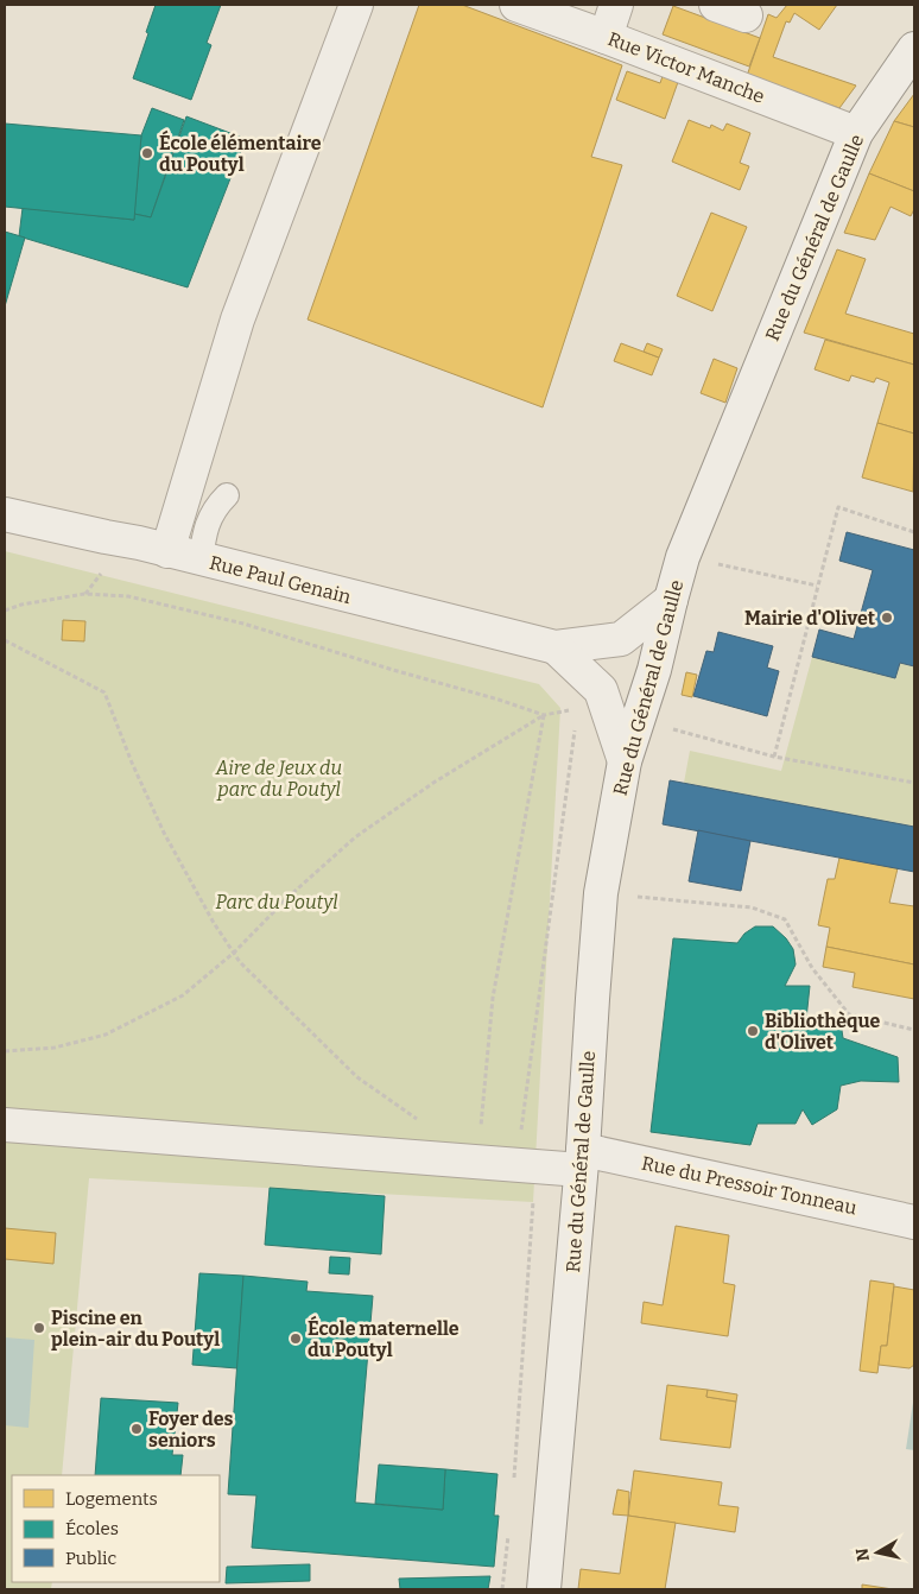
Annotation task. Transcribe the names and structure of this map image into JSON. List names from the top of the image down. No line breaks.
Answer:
{"streets":{"street":["Rue Victor Manche","Rue du Général de Gaulle","Rue Paul Genain","Rue du Pressoir Tonneau"]},"crossings":[["Rue Victor Manche","Rue du Général de Gaulle"],["Rue du Général de Gaulle","Rue Paul Genain"],["Rue du Général de Gaulle","Rue du Pressoir Tonneau"]],"parks":["Aire de Jeux du parc du Poutyl","Parc du Poutyl"],"places":["École élémentaire du Poutyl","Mairie d'Olivet","Bibliothèque d'Olivet","Piscine en plein-air du Poutyl","École maternelle du Poutyl","Foyer des seniors"],"legend":["Logements","Écoles","Public"],"north":"left"}
